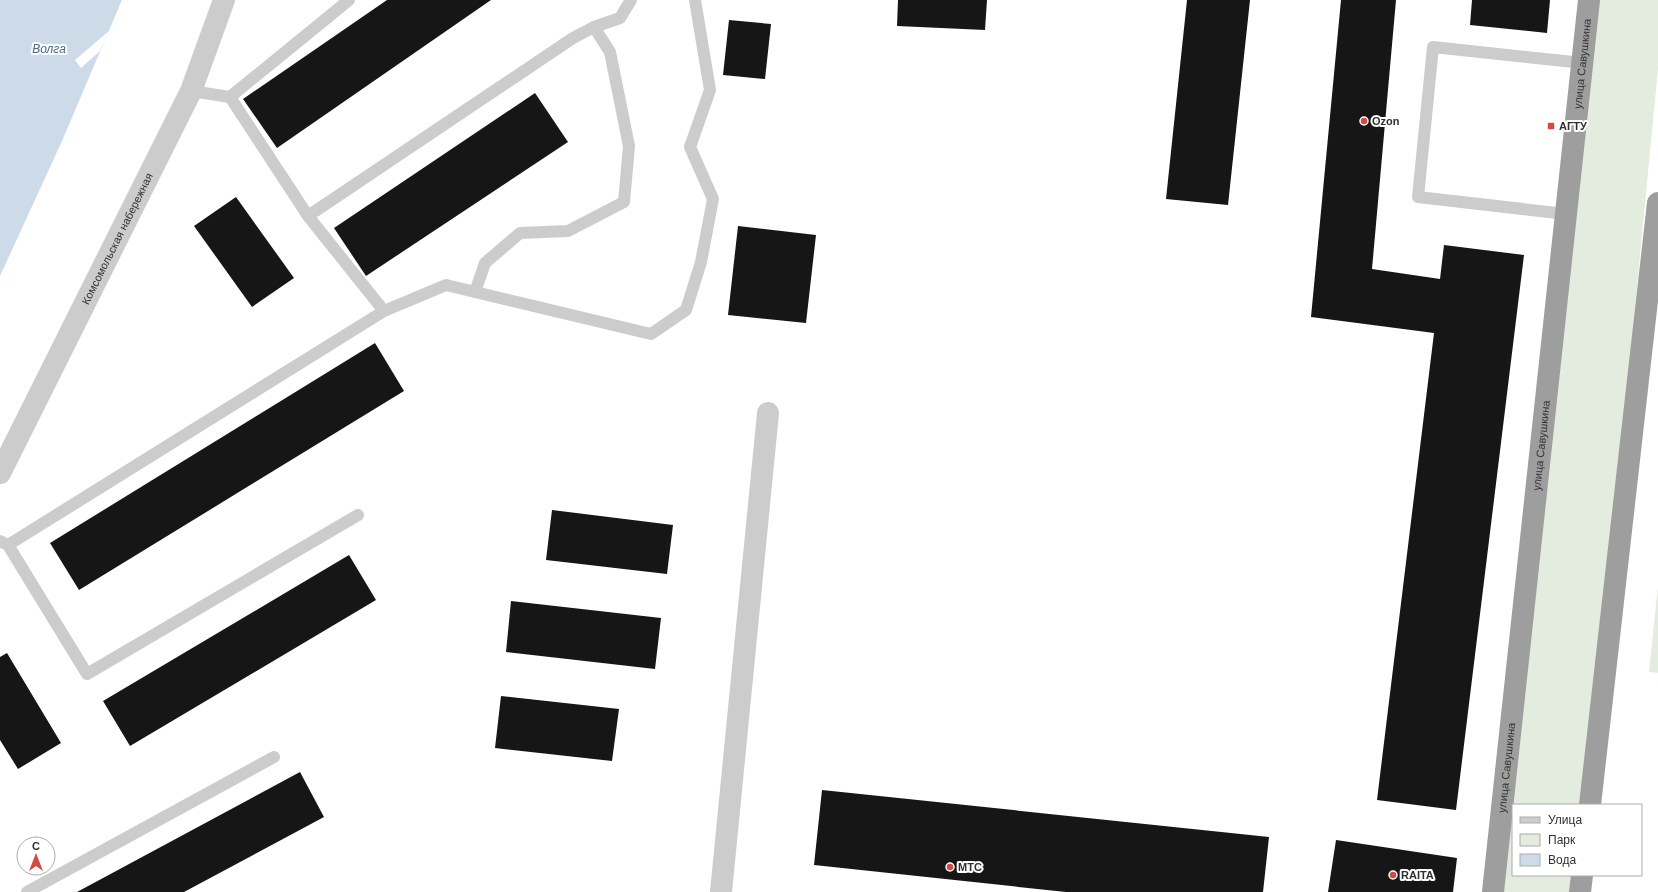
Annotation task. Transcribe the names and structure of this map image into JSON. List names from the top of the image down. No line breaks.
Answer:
{"streets":{"highway":["улица Савушкина"],"street":["Комсомольская набережная"]},"water":["Волга"],"places":{"other":["Ozon","МТС","RAITA"],"transit":["АГТУ"]},"legend":["Улица","Парк","Вода"],"north":"top"}
